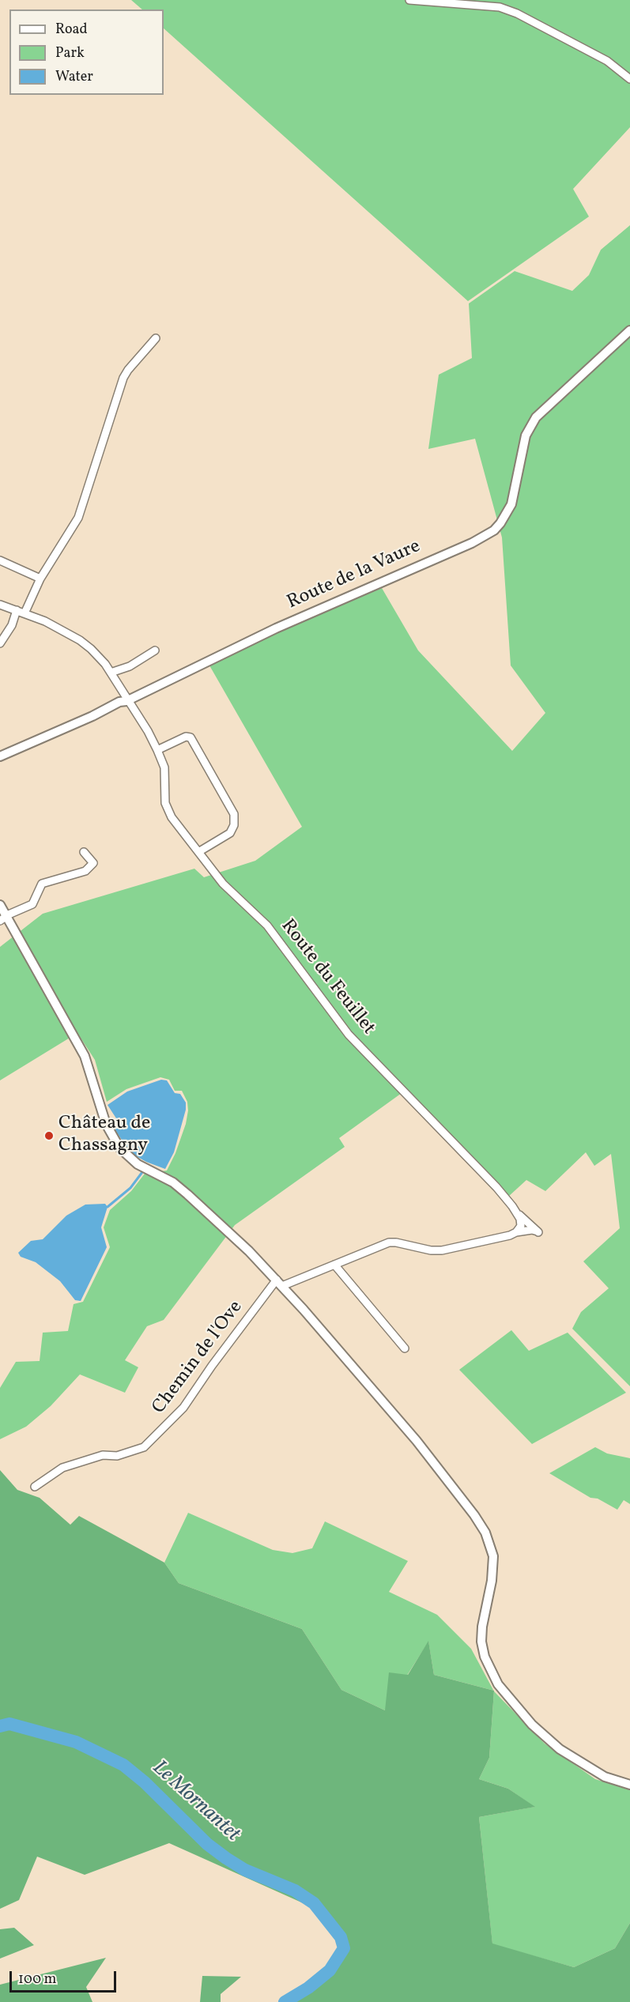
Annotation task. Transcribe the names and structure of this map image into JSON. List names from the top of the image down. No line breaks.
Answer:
{"streets":{"street":["Route de la Vaure","Route du Feuillet","Chemin de l'Ove"]},"crossings":[["Route de la Vaure","Route du Feuillet"]],"water":["Le Mornantet"],"places":["Château de Chassagny"],"legend":["Road","Park","Water"],"scale_bar":"100 m"}
